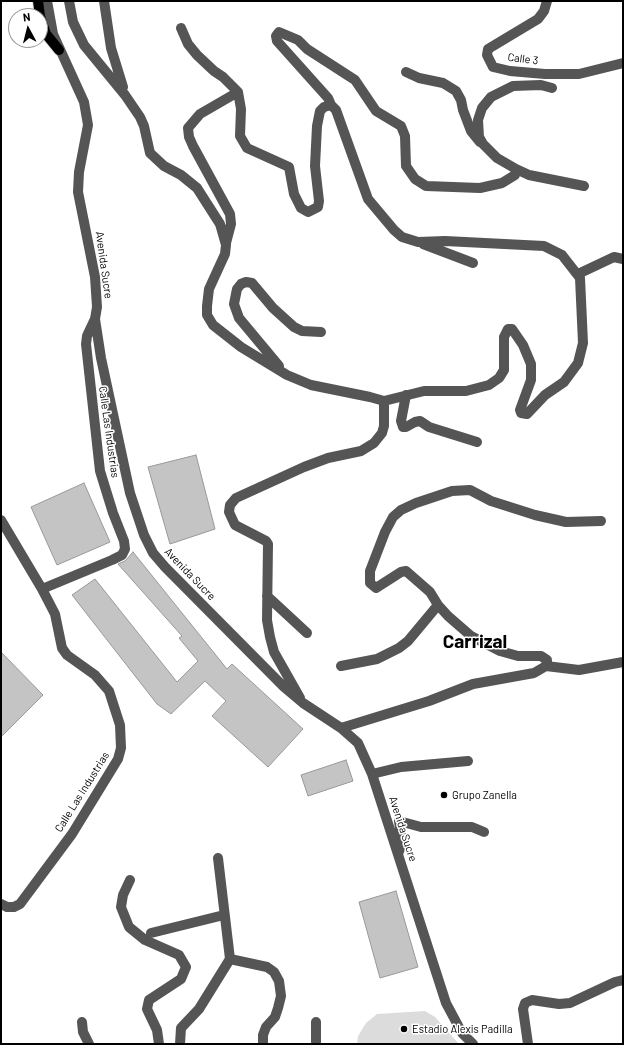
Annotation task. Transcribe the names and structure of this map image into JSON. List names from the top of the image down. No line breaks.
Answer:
{"streets":{"street":["Calle 3","Avenida Sucre","Calle Las Industrias"]},"crossings":[["Avenida Sucre","Calle Las Industrias"]],"districts":["Carrizal"],"places":["Grupo Zanella","Estadio Alexis Padilla"],"north":"top"}
